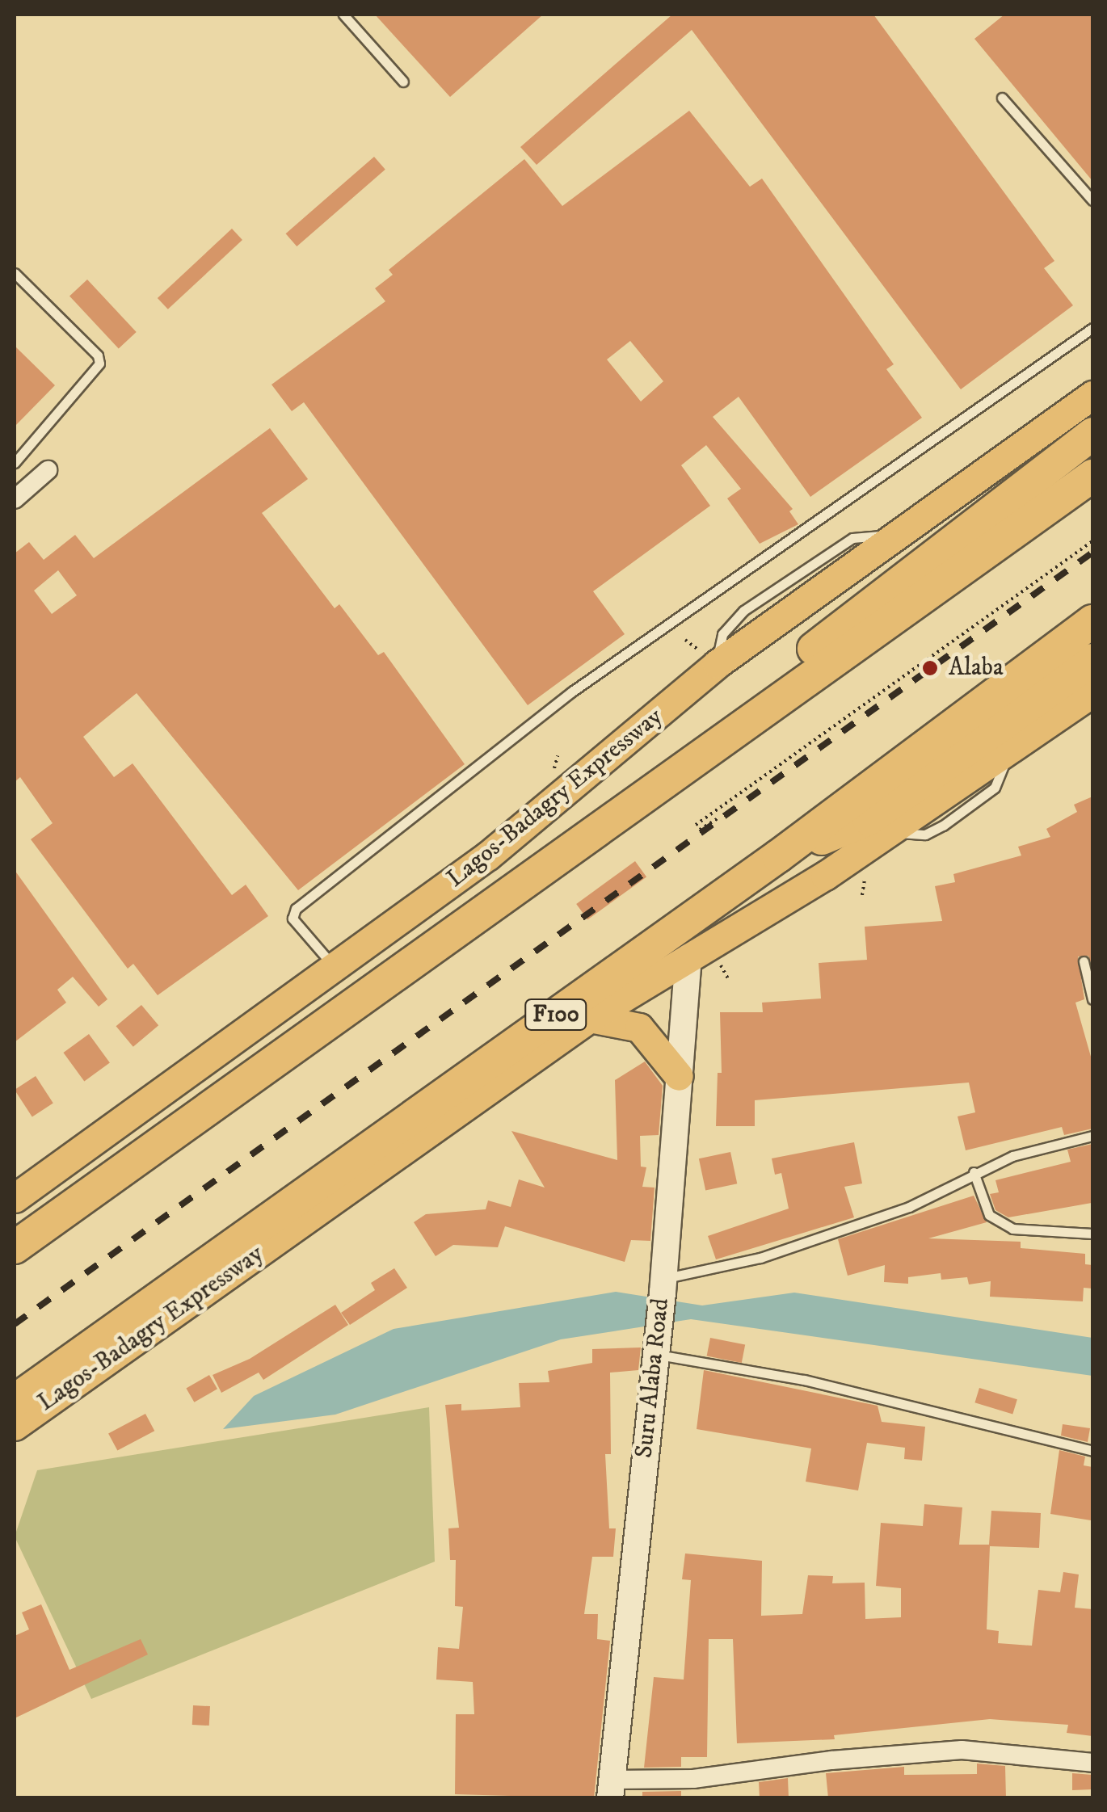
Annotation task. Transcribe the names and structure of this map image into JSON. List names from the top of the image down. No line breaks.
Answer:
{"streets":{"highway":["Lagos-Badagry Expressway","F100"],"street":["Suru Alaba Road"]},"crossings":[["Lagos-Badagry Expressway","Suru Alaba Road"]],"places":["Alaba"]}
